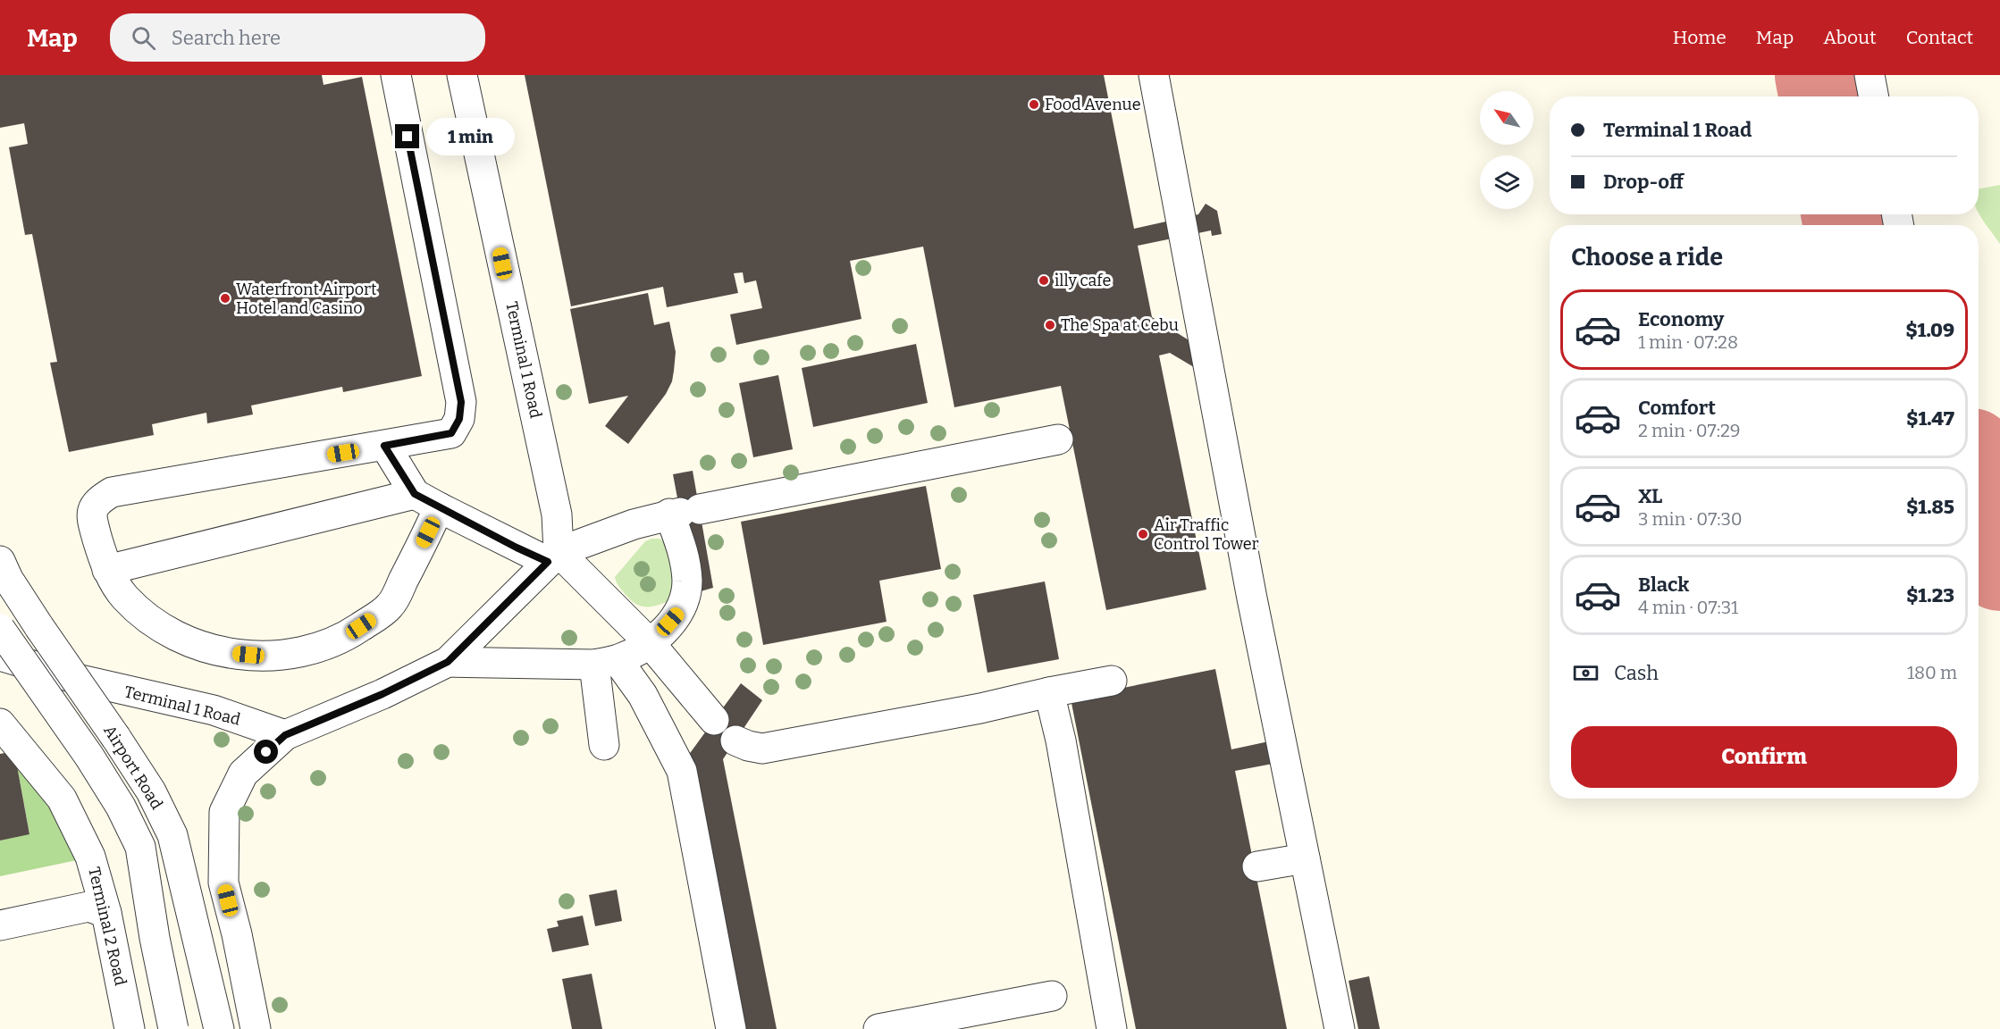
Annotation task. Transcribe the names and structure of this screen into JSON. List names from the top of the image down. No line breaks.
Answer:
{"streets":{"street":["Terminal 1 Road","Airport Road","Terminal 2 Road"]},"places":["Food Avenue","illy cafe","Waterfront Airport Hotel and Casino","The Spa at Cebu","Air Traffic Control Tower"],"north":"top left","page":{"header":"Map","search":"Search here","nav":["Home","Map","About","Contact"],"banner":["Terminal 1 Road","Drop-off"],"bubble":"1 min","heading":"Choose a ride","list":[{"name":"Economy","note":"1 min · 07:28","value":"$1.09"},{"name":"Comfort","note":"2 min · 07:29","value":"$1.47"},{"name":"XL","note":"3 min · 07:30","value":"$1.85"},{"name":"Black","note":"4 min · 07:31","value":"$1.23"}],"pay":["Cash","180 m"],"buttons":"Confirm"}}
